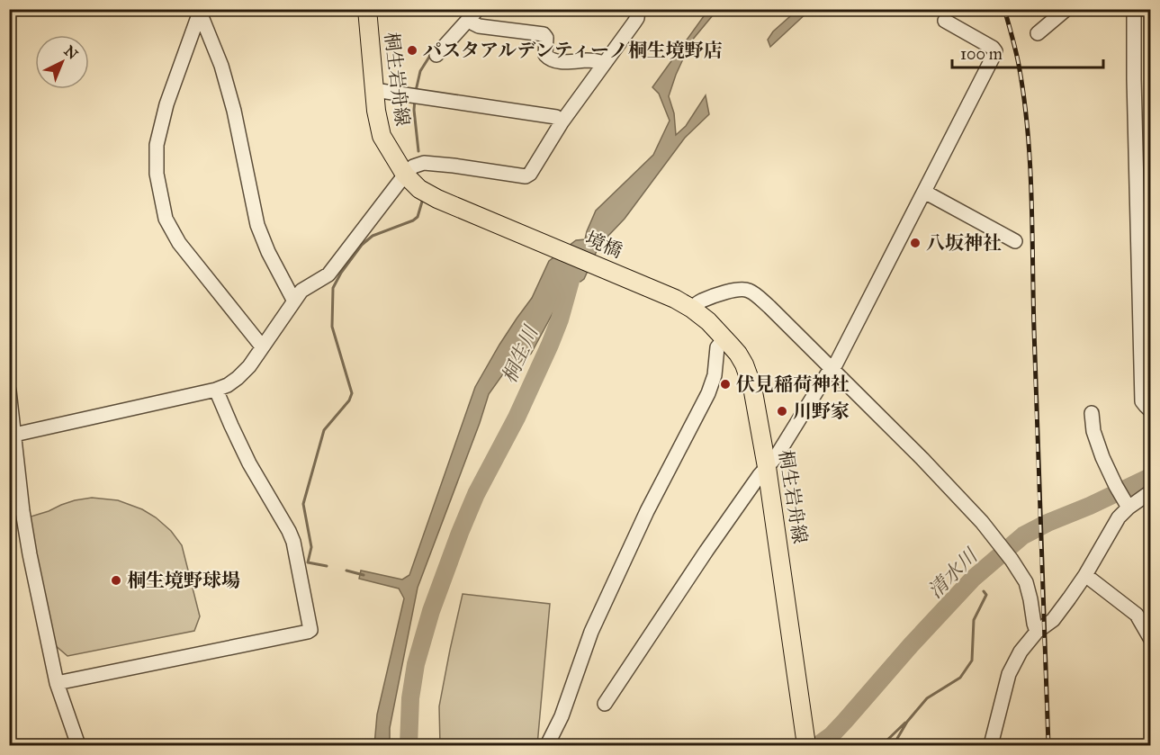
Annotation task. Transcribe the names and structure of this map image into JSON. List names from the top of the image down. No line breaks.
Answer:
{"streets":{"main road":["桐生岩舟線","境橋"]},"crossings":[["桐生岩舟線","境橋"]],"water":["桐生川","清水川"],"places":["パスタアルデンティーノ桐生境野店","八坂神社","伏見稲荷神社","川野家","桐生境野球場"],"scale_bar":"100 m","north":"top right"}
